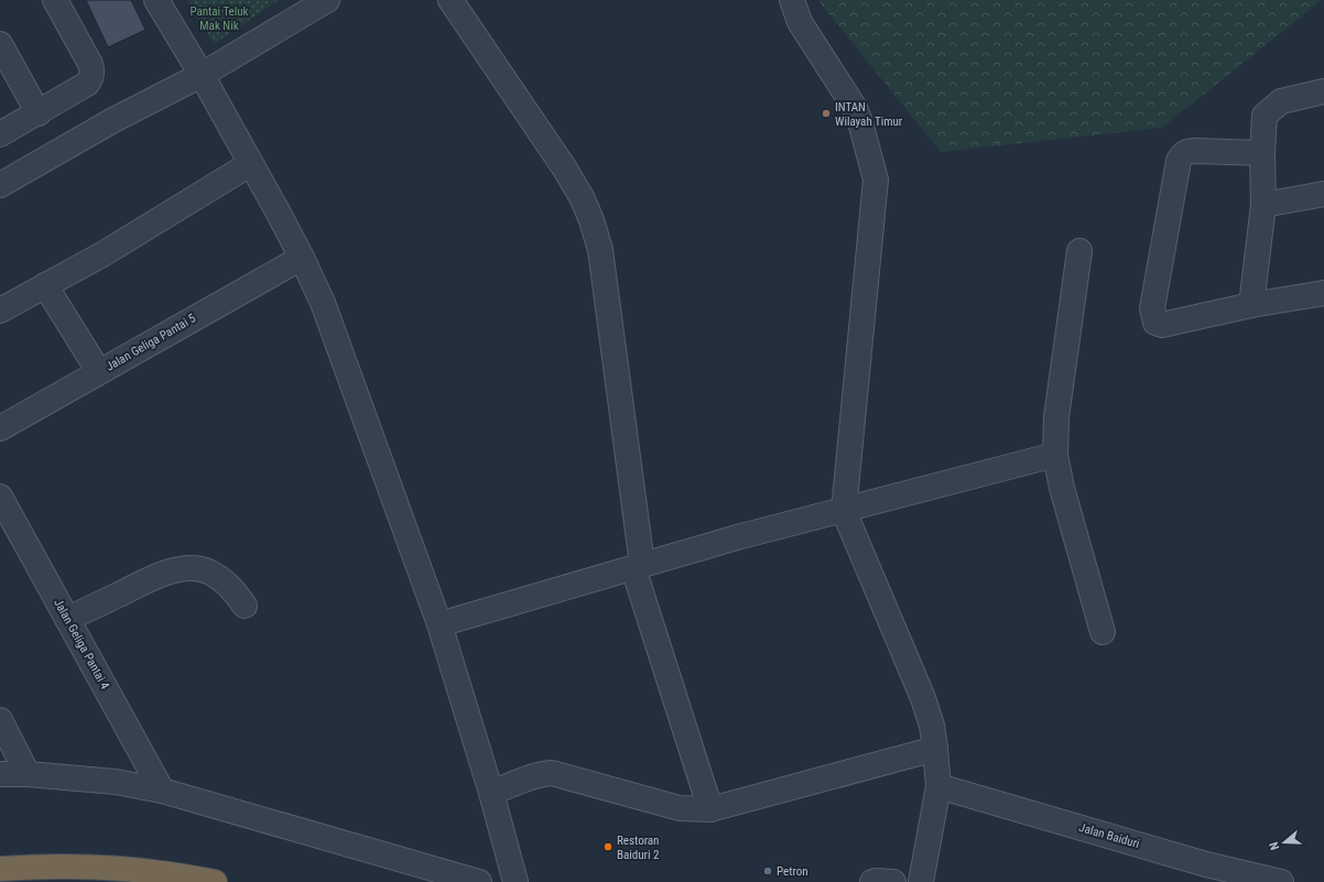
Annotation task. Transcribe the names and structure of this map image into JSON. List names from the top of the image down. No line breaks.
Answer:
{"streets":{"street":["Jalan Geliga Pantai 5","Jalan Geliga Pantai 4","Jalan Baiduri"]},"parks":["Pantai Teluk Mak Nik"],"places":["INTAN Wilayah Timur","Restoran Baiduri 2","Petron"],"north":"left"}
